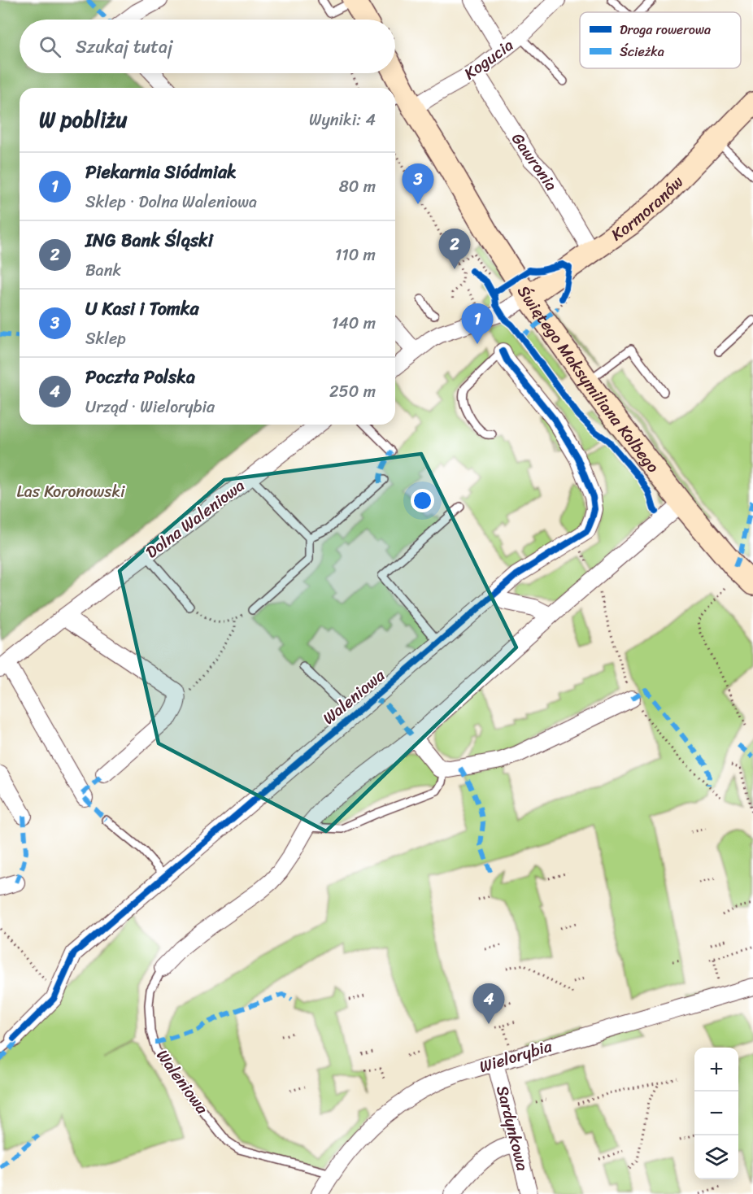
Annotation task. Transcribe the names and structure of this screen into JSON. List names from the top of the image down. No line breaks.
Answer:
{"streets":{"main road":["Kormoranów","Świętego Maksymiliana Kolbego"],"street":["Kogucia","Gawronia","Dolna Waleniowa","Waleniowa","Wielorybia","Sardynkowa"]},"crossings":[["Kogucia","Gawronia"],["Kogucia","Świętego Maksymiliana Kolbego"],["Gawronia","Kormoranów"],["Kormoranów","Świętego Maksymiliana Kolbego"],["Świętego Maksymiliana Kolbego","Waleniowa"],["Waleniowa","Wielorybia"],["Wielorybia","Sardynkowa"]],"parks":["Las Koronowski"],"legend":["Droga rowerowa","Ścieżka"],"page":{"search":"Szukaj tutaj","heading":["W pobliżu","Wyniki: 4"],"list":[{"mark":"1","name":"Piekarnia Siódmiak","note":"Sklep · Dolna Waleniowa","value":"80 m"},{"mark":"2","name":"ING Bank Śląski","note":"Bank","value":"110 m"},{"mark":"3","name":"U Kasi i Tomka","note":"Sklep","value":"140 m"},{"mark":"4","name":"Poczta Polska","note":"Urząd · Wielorybia","value":"250 m"}],"pins":["3","2","1","4"],"map_buttons":["+","−"]}}
